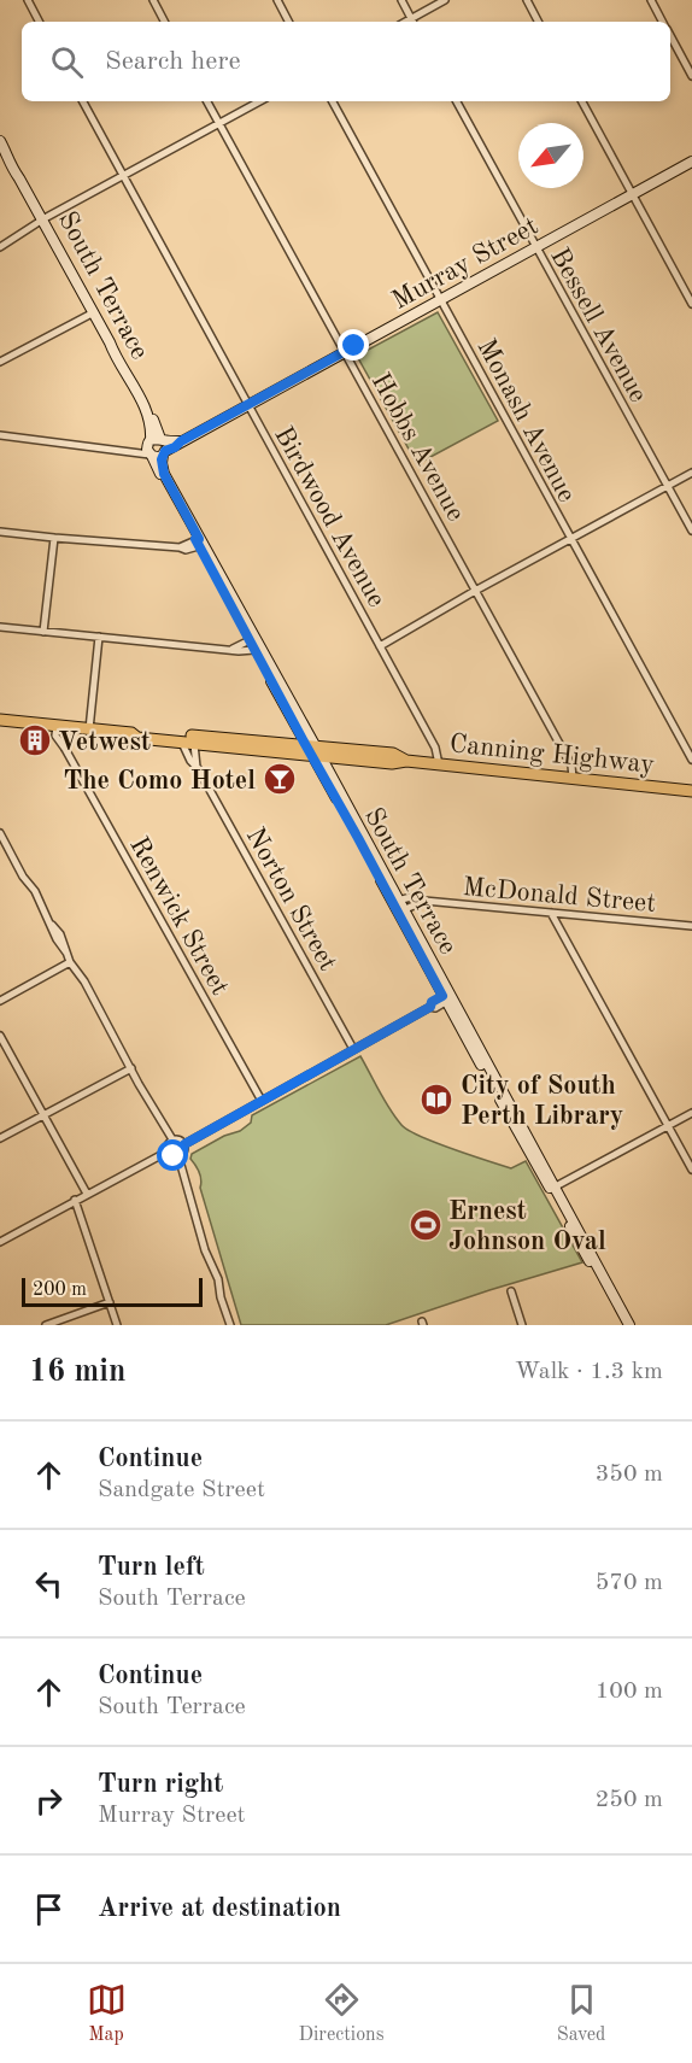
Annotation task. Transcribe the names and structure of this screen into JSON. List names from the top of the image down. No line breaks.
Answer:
{"streets":{"highway":["Canning Highway"],"main road":["Murray Street","South Terrace"],"street":["Bessell Avenue","Monash Avenue","Hobbs Avenue","Birdwood Avenue","McDonald Street","Norton Street","Renwick Street"]},"crossings":[["Murray Street","South Terrace"],["Murray Street","Bessell Avenue"],["Murray Street","Monash Avenue"],["Murray Street","Hobbs Avenue"],["Murray Street","Birdwood Avenue"],["South Terrace","Canning Highway"],["South Terrace","McDonald Street"],["Hobbs Avenue","Canning Highway"],["Birdwood Avenue","Canning Highway"],["Canning Highway","Norton Street"],["Canning Highway","Renwick Street"]],"places":{"building":["Vetwest"],"bar":["The Como Hotel"],"library":["City of South Perth Library"],"sports":["Ernest Johnson Oval"]},"scale_bar":"200 m","north":"bottom left","page":{"search":"Search here","scale":"200 m","heading":["16 min","Walk · 1.3 km"],"list":[["Continue","Sandgate Street","350 m"],["Turn left","South Terrace","570 m"],["Continue","South Terrace","100 m"],["Turn right","Murray Street","250 m"],"Arrive at destination"],"nav":["Map","Directions","Saved"]}}
